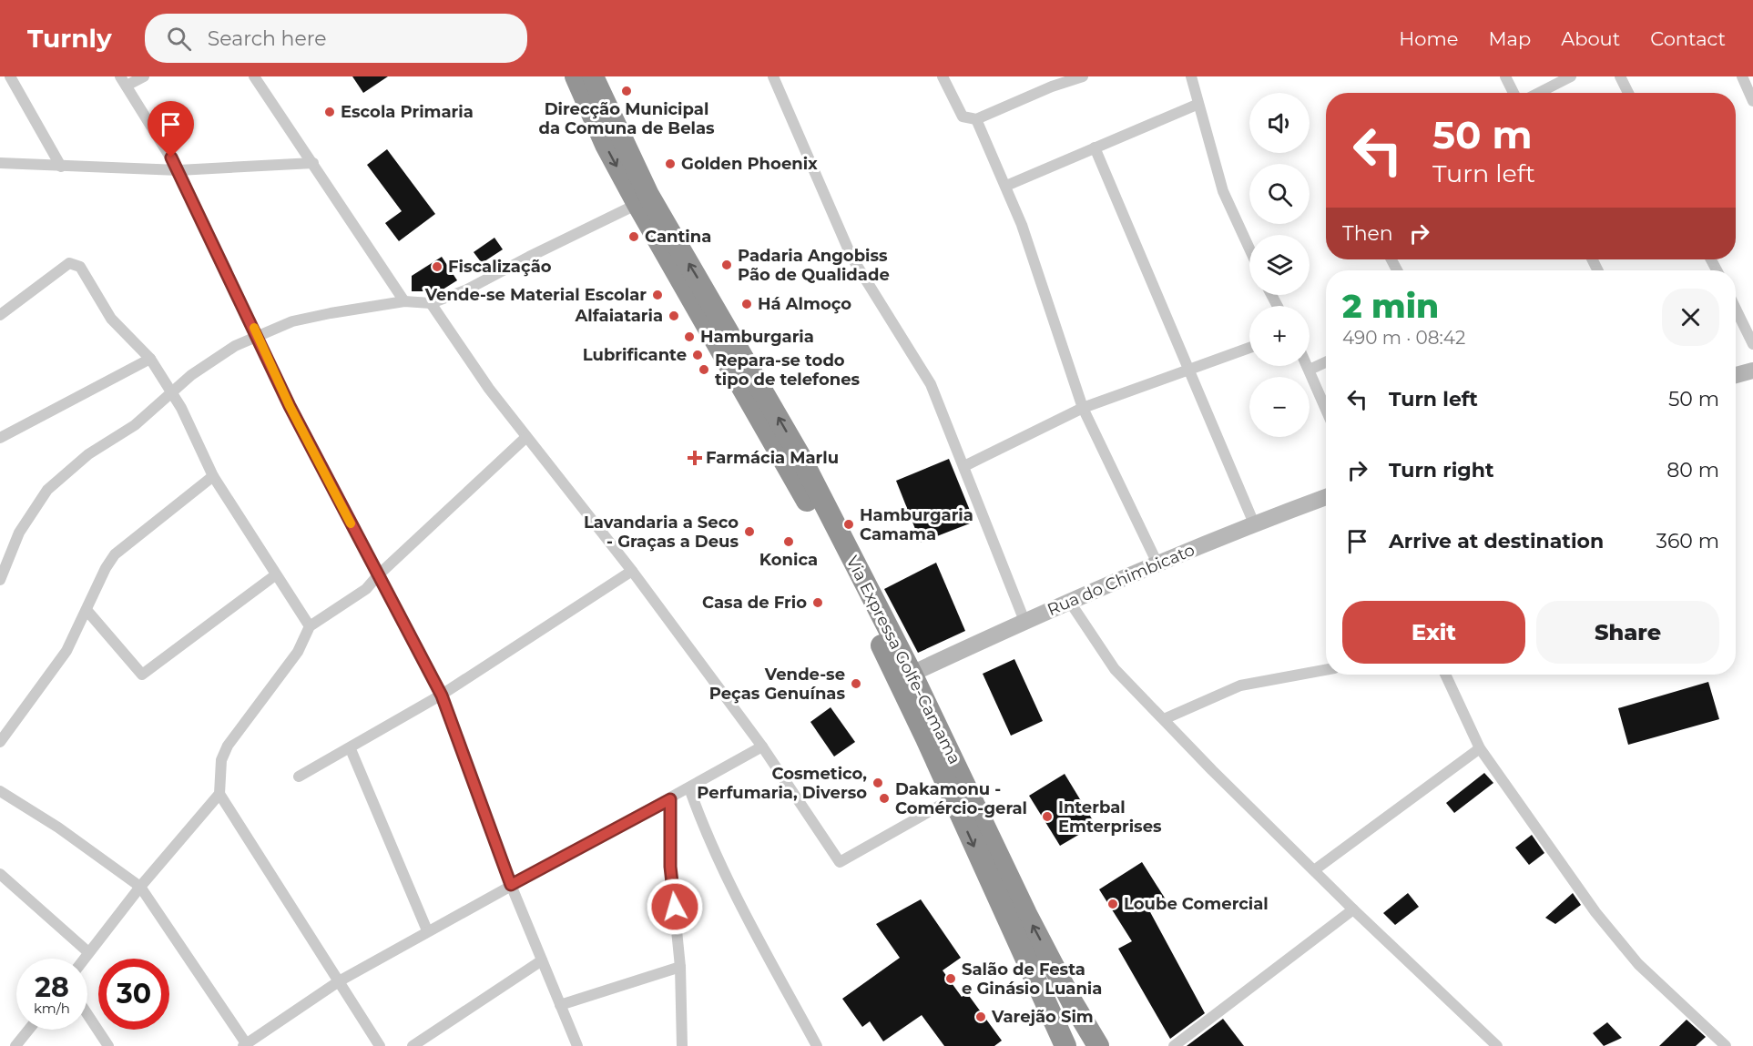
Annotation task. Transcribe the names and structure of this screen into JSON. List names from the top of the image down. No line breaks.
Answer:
{"streets":{"highway":["Via Expressa Golfe-Camama"],"street":["Rua do Chimbicato"]},"crossings":[["Rua do Chimbicato","Via Expressa Golfe-Camama"]],"places":{"other":["Direcção Municipal da Comuna de Belas","Escola Primaria","Golden Phoenix","Cantina","Padaria Angobiss Pão de Qualidade","Fiscalização","Vende-se Material Escolar","Há Almoço","Alfaiataria","Hamburgaria","Lubrificante","Repara-se todo tipo de telefones","Hamburgaria Camama","Lavandaria a Seco - Graças a Deus","Konica","Casa de Frio","Vende-se Peças Genuínas","Cosmetico, Perfumaria, Diverso","Dakamonu - Comércio-geral","Interbal Emterprises","Loube Comercial","Salão de Festa e Ginásio Luania","Varejão Sim"],"health":["Farmácia Marlu"]},"page":{"header":"Turnly","search":"Search here","nav":["Home","Map","About","Contact"],"map_buttons":["+","−"],"turn":["50 m","Turn left"],"then":"Then","heading":["2 min","490 m · 08:42"],"list":[{"name":"Turn left","value":"50 m"},{"name":"Turn right","value":"80 m"},{"name":"Arrive at destination","value":"360 m"}],"buttons":["Exit","Share"],"speed":"28 km/h","limit":"30"}}
